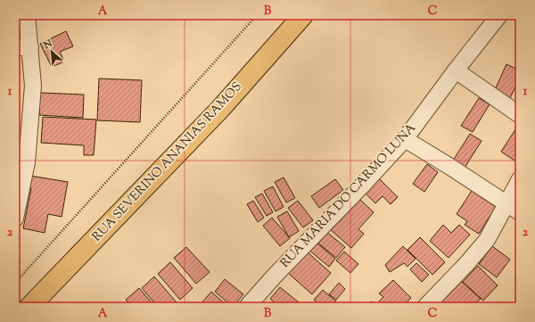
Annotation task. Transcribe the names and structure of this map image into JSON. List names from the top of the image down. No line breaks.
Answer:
{"streets":{"main road":["RUA SEVERINO ANANIAS RAMOS"],"street":["RUA MARIA DO CARMO LUNA"]},"north":"top left","grid":{"columns":["A","B","C"],"rows":["1","2"]}}
